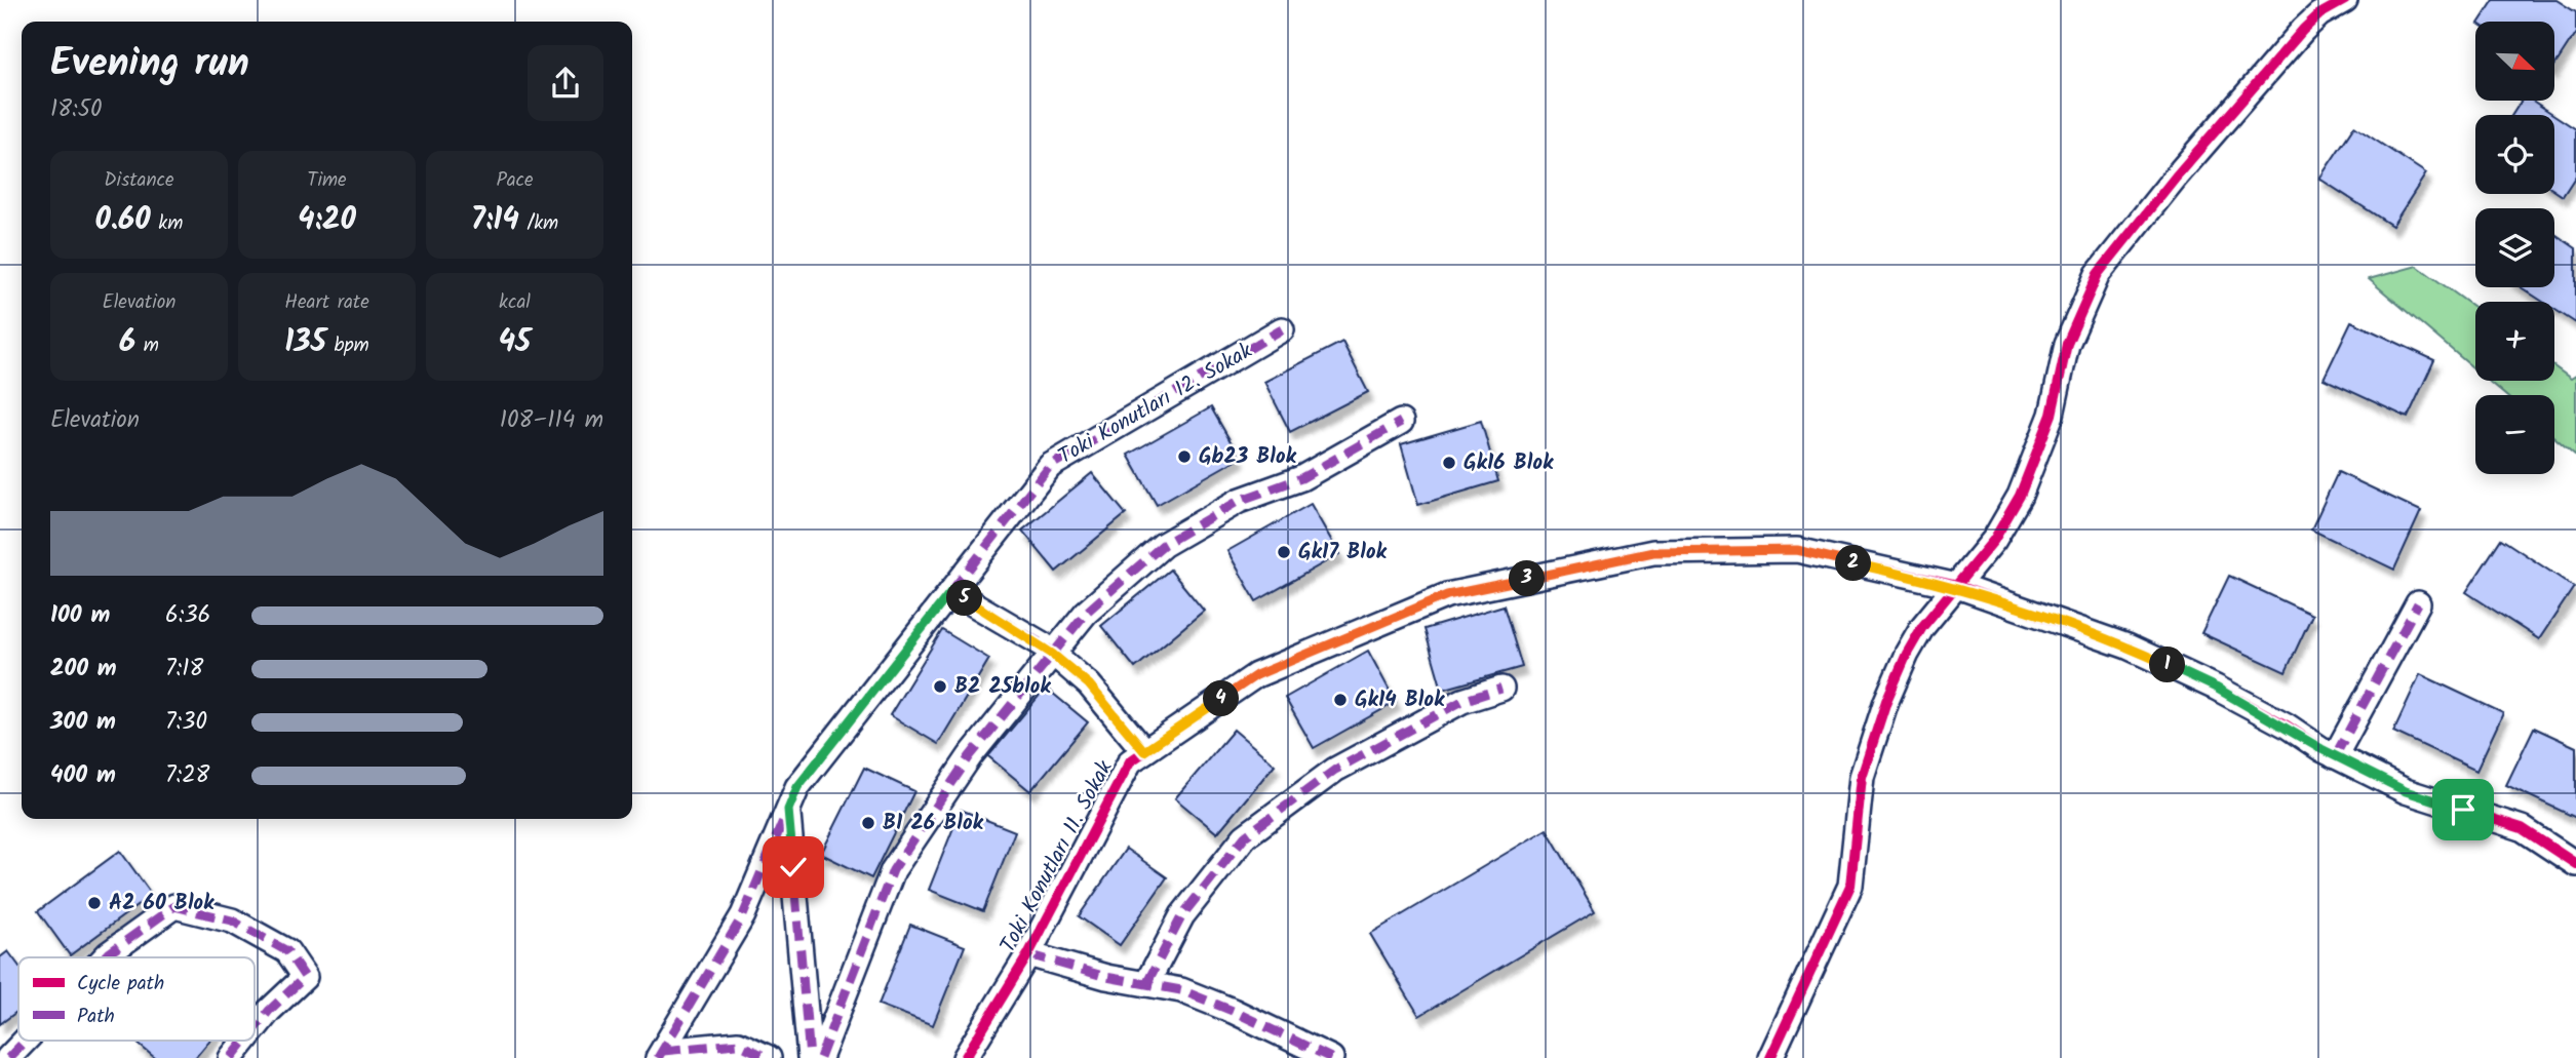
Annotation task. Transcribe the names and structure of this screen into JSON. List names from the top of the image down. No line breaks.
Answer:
{"streets":{"street":["Toki Konutları 12. Sokak","Toki Konutları 11. Sokak"]},"places":["Gb23 Blok","Gk16 Blok","Gk17 Blok","B2 25blok","Gk14 Blok","B1 26 Blok","A2 60 Blok"],"legend":["Cycle path","Path"],"north":"bottom right","page":{"map_buttons":["+","−"],"heading":["Evening run","18:50"],"stats":[["Distance","0.60 km"],["Time","4:20"],["Pace","7:14 /km"],["Elevation","6 m"],["Heart rate","135 bpm"],["kcal","45"]],"chart":["Elevation","108–114 m"],"pins":["2","3","5","1","4"],"list":[{"name":"100 m","note":"6:36"},{"name":"200 m","note":"7:18"},{"name":"300 m","note":"7:30"},{"name":"400 m","note":"7:28"}]}}
